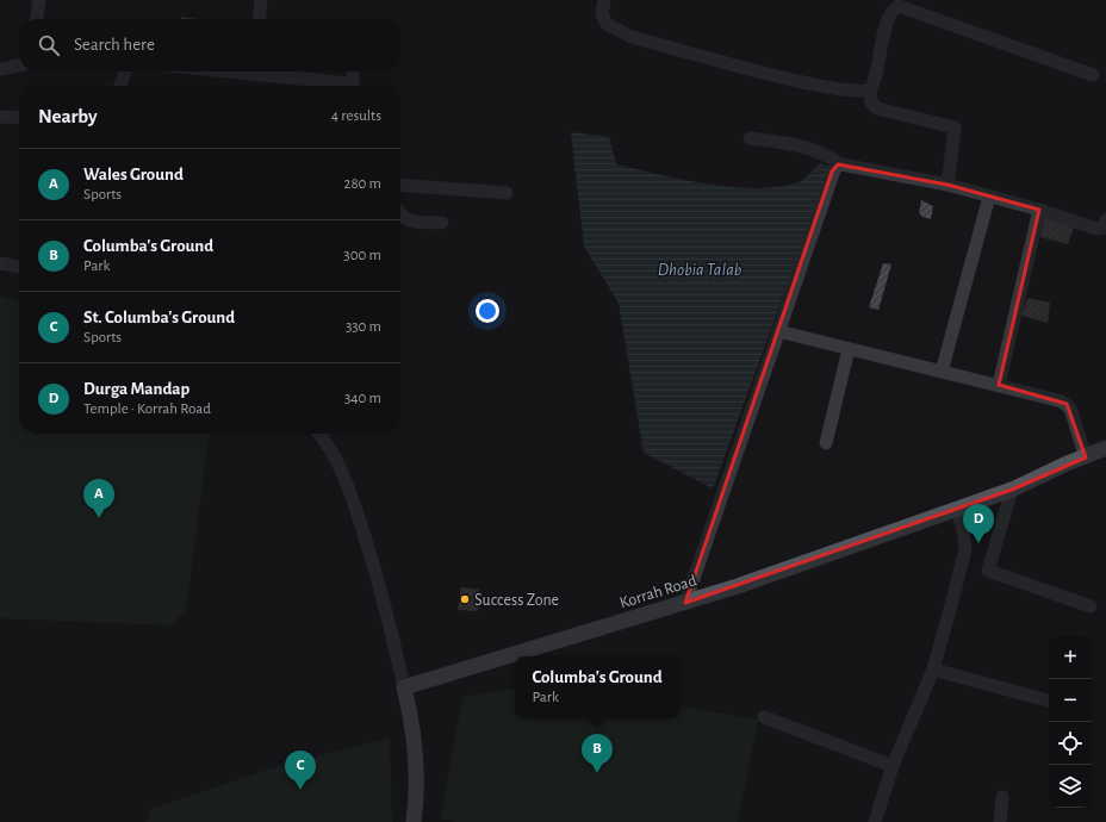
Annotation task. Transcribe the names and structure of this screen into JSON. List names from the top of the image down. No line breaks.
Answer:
{"streets":{"main road":["Korrah Road"]},"water":["Dhobia Talab"],"places":["Success Zone"],"page":{"search":"Search here","heading":["Nearby","4 results"],"list":[{"mark":"A","name":"Wales Ground","note":"Sports","value":"280 m"},{"mark":"B","name":"Columba's Ground","note":"Park","value":"300 m"},{"mark":"C","name":"St. Columba's Ground","note":"Sports","value":"330 m"},{"mark":"D","name":"Durga Mandap","note":"Temple · Korrah Road","value":"340 m"}],"pins":["A","D","B","C"],"map_buttons":["+","−"],"popup":["Columba's Ground","Park"]}}
